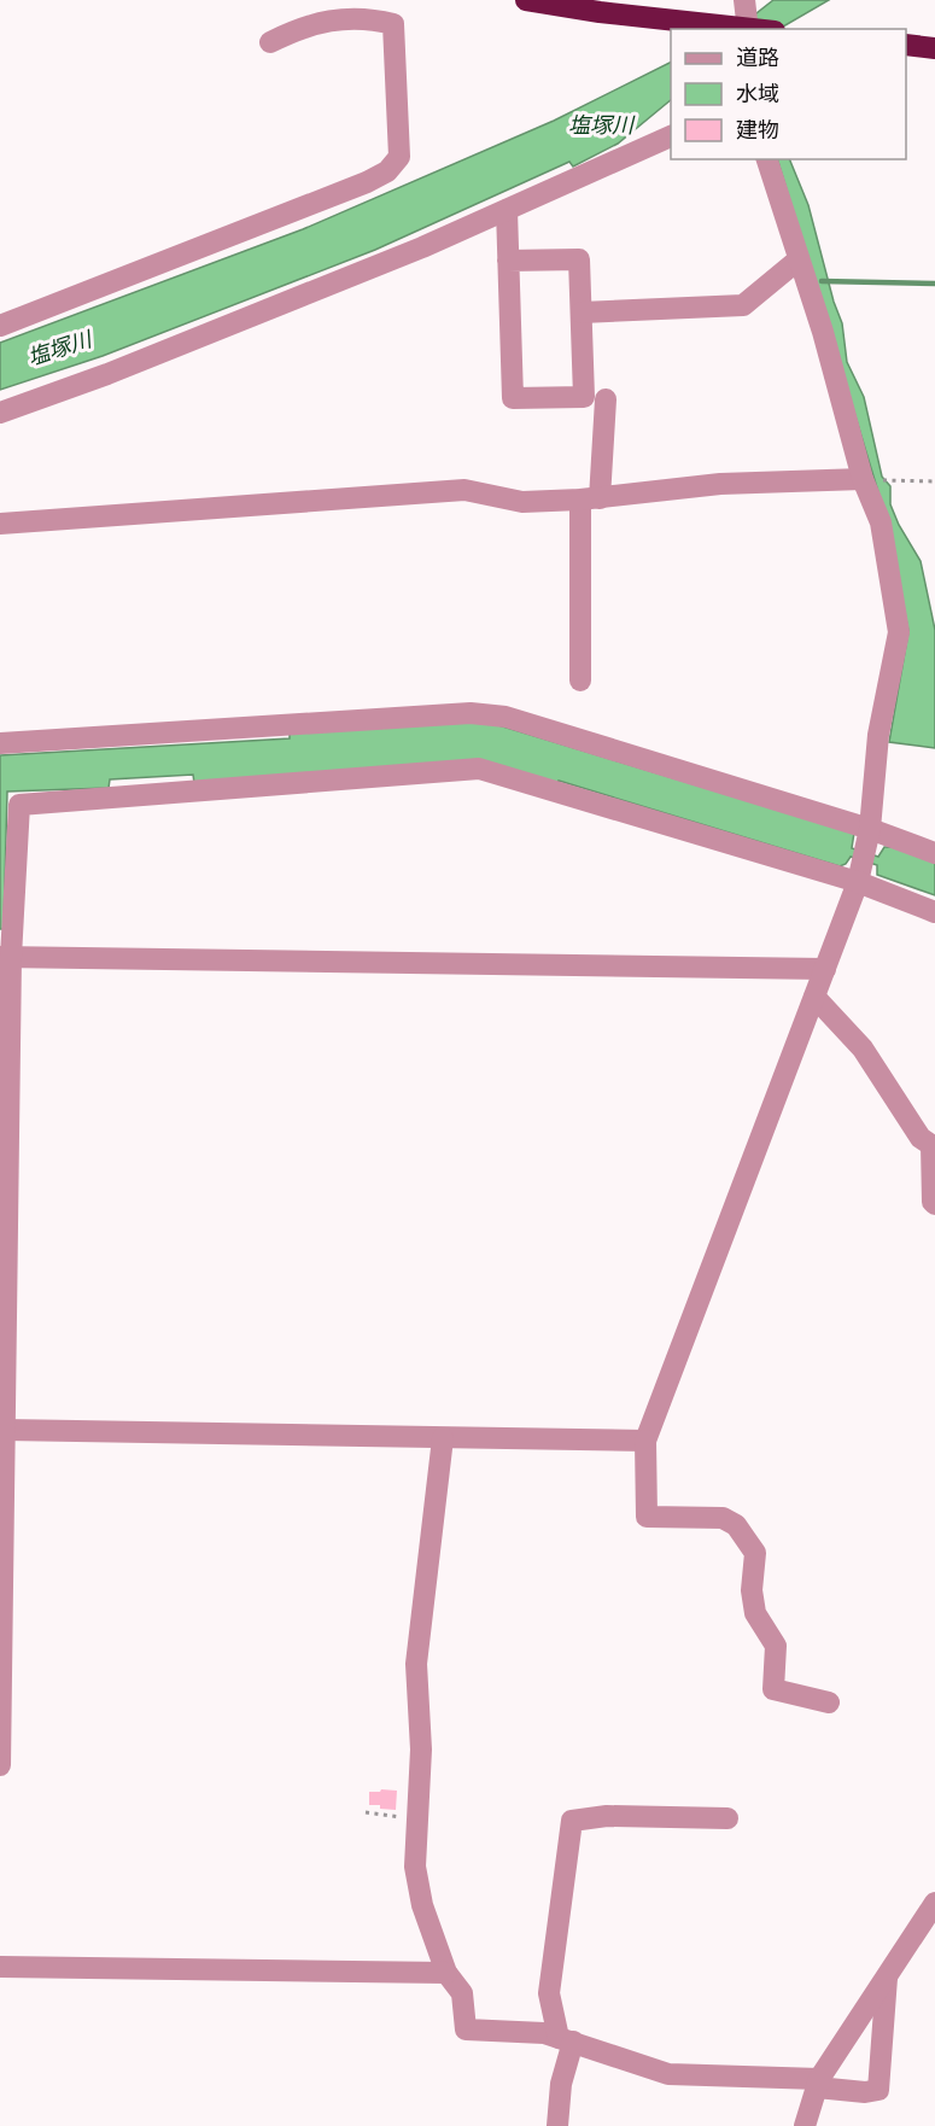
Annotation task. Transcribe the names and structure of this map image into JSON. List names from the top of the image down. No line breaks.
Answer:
{"water":["塩塚川"],"legend":["道路","水域","建物"]}
